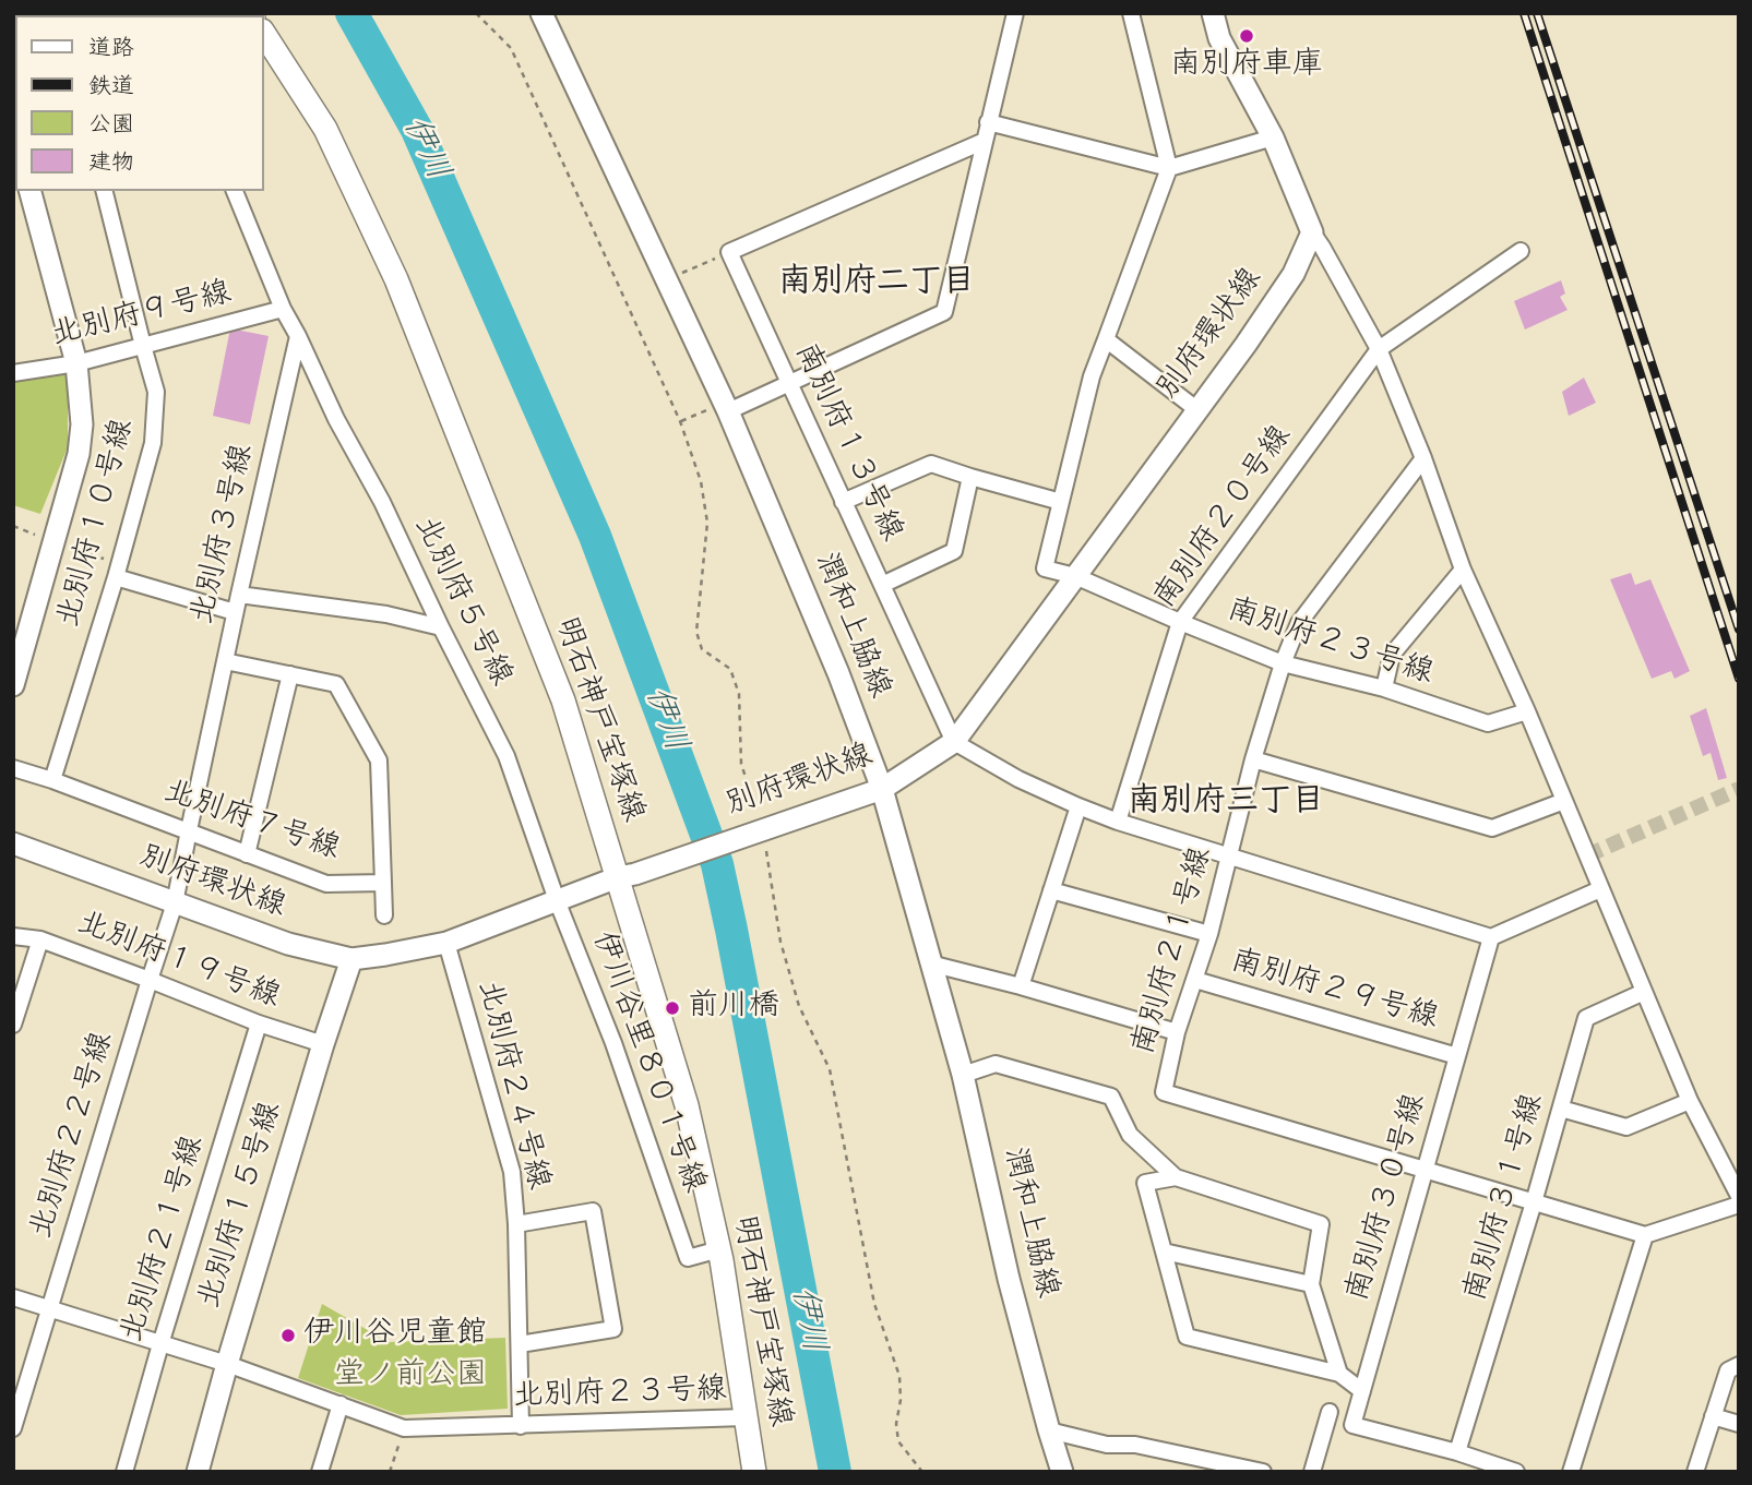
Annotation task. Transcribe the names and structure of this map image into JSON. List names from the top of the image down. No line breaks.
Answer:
{"streets":{"main road":["明石神戸宝塚線"],"street":["北別府９号線","別府環状線","南別府１３号線","南別府２０号線","北別府１０号線","北別府３号線","北別府５号線","潤和上脇線","南別府２３号線","北別府７号線","南別府２１号線","北別府１９号線","南別府２９号線","伊川谷里８０１号線","北別府２４号線","北別府２２号線","南別府３０号線","南別府３１号線","北別府１５号線","北別府２１号線","北別府２３号線"]},"crossings":[["北別府９号線","北別府１０号線"],["別府環状線","南別府１３号線"],["別府環状線","北別府３号線"],["別府環状線","北別府５号線"],["別府環状線","潤和上脇線"],["別府環状線","南別府２３号線"],["別府環状線","明石神戸宝塚線"],["別府環状線","伊川谷里８０１号線"],["別府環状線","北別府２４号線"],["別府環状線","北別府２２号線"],["別府環状線","北別府１５号線"],["南別府２０号線","南別府２３号線"],["北別府１０号線","北別府７号線"],["北別府３号線","北別府５号線"],["北別府３号線","北別府７号線"],["北別府３号線","北別府２２号線"],["北別府５号線","伊川谷里８０１号線"],["南別府２３号線","南別府２１号線"],["明石神戸宝塚線","伊川谷里８０１号線"],["明石神戸宝塚線","北別府２３号線"],["南別府２１号線","南別府２９号線"],["南別府２１号線","南別府３０号線"],["南別府２１号線","南別府３１号線"],["北別府１９号線","北別府２２号線"],["北別府１９号線","北別府１５号線"],["北別府１９号線","北別府２１号線"],["南別府２９号線","南別府３０号線"],["北別府２４号線","北別府２３号線"],["北別府２２号線","北別府２３号線"],["南別府３０号線","南別府３１号線"],["北別府１５号線","北別府２３号線"],["北別府２１号線","北別府２３号線"]],"districts":["南別府二丁目","南別府三丁目"],"water":["伊川"],"parks":["堂ノ前公園"],"places":["南別府車庫","前川橋","伊川谷児童館"],"legend":["道路","鉄道","公園","建物"]}
